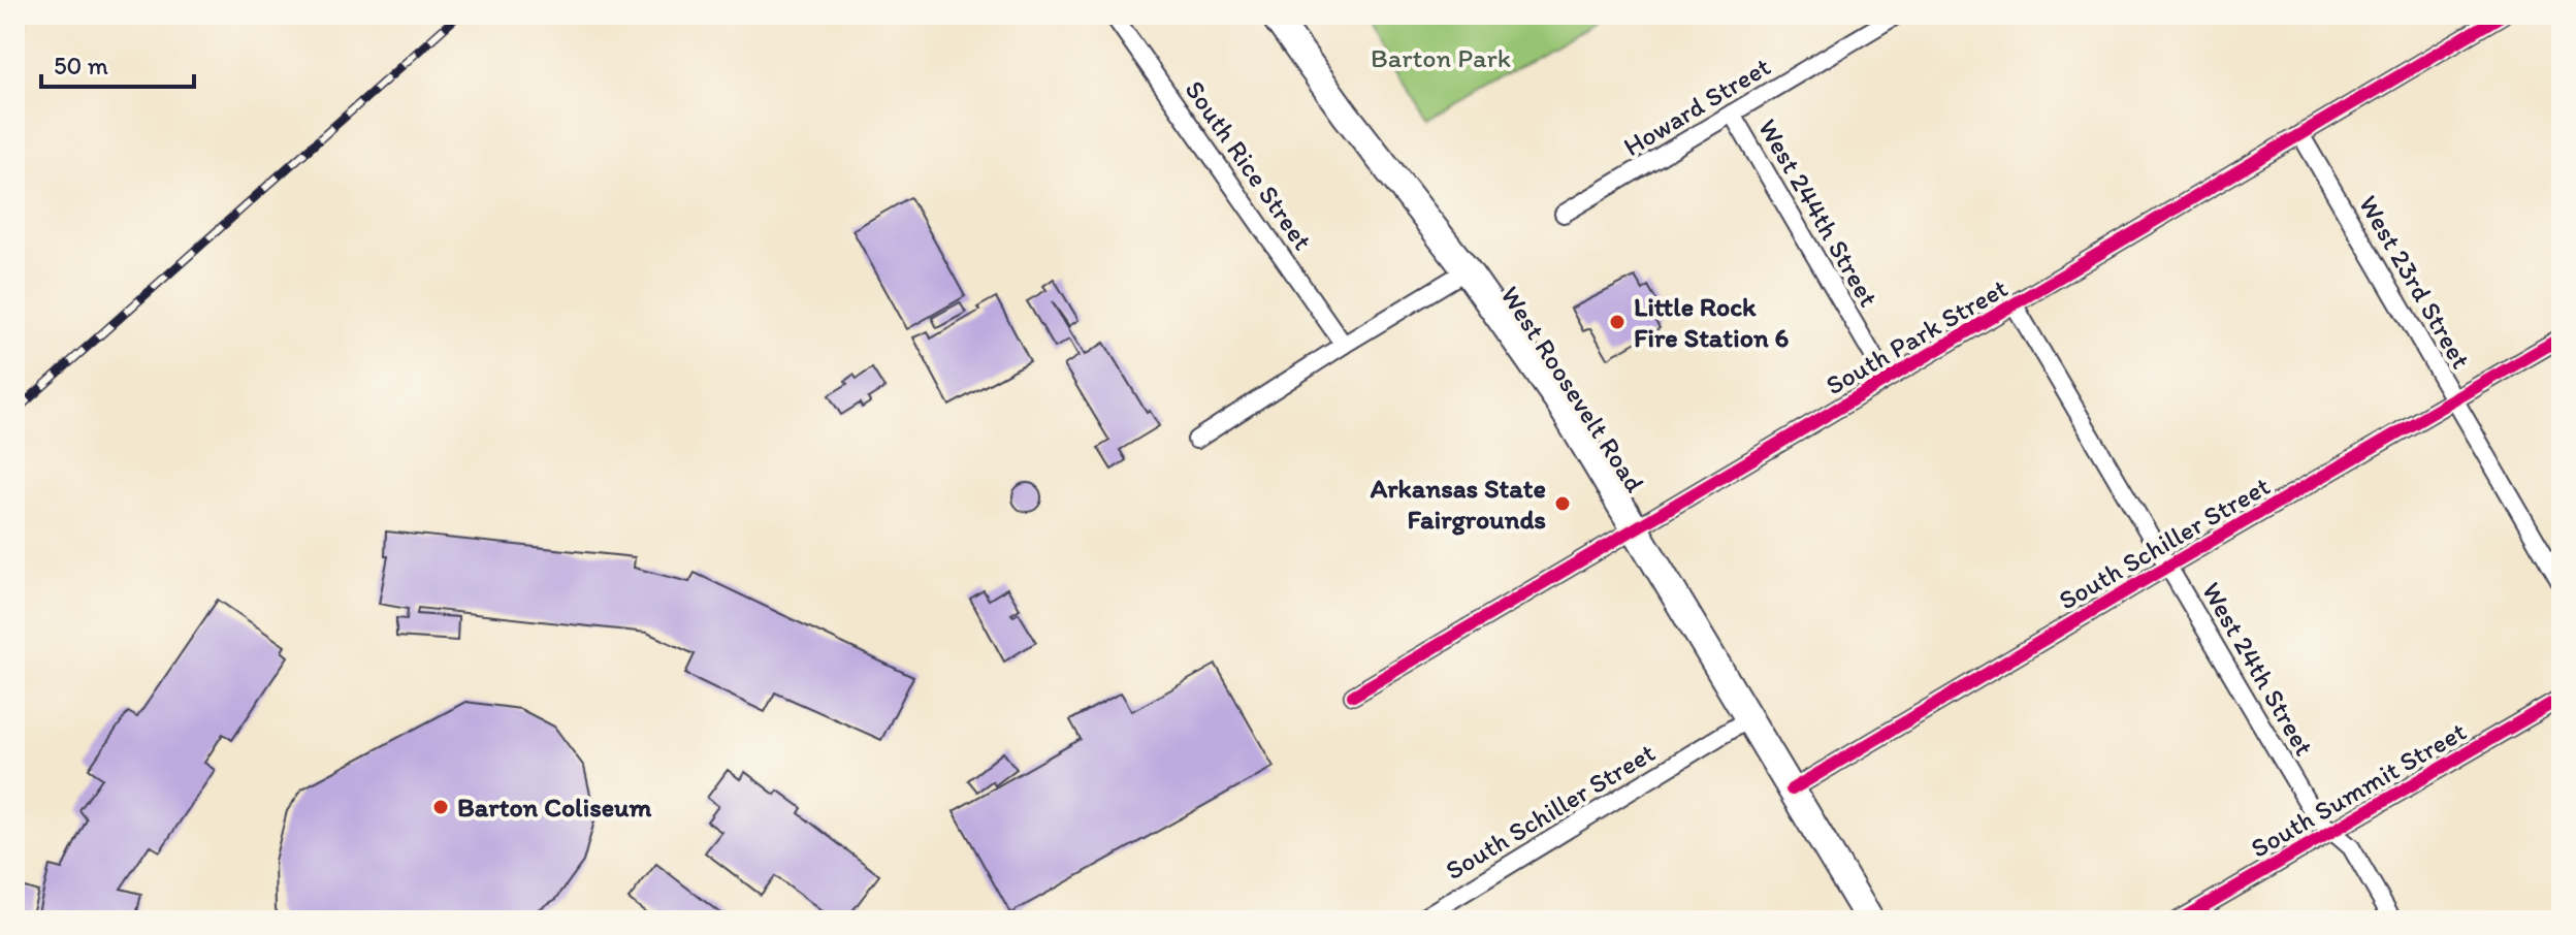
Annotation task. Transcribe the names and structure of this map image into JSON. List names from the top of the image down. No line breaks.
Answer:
{"streets":{"main road":["West Roosevelt Road"],"street":["Howard Street","South Rice Street","West 244th Street","West 23rd Street","South Park Street","South Schiller Street","West 24th Street","South Summit Street"]},"crossings":[["Howard Street","West 244th Street"],["West 244th Street","South Park Street"],["West 23rd Street","South Park Street"],["West 23rd Street","South Schiller Street"],["South Park Street","West Roosevelt Road"],["South Park Street","West 24th Street"],["West Roosevelt Road","South Schiller Street"],["South Schiller Street","West 24th Street"],["West 24th Street","South Summit Street"]],"parks":["Barton Park"],"places":["Little Rock Fire Station 6","Arkansas State Fairgrounds","Barton Coliseum"],"scale_bar":"50 m"}
